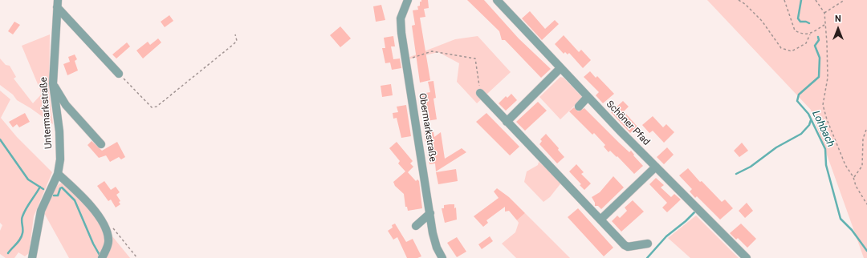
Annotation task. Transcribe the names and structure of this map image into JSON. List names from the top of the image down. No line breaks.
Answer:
{"streets":{"street":["Untermarkstraße","Schöner Pfad","Obermarkstraße"]},"water":["Lohbach"],"north":"top"}
